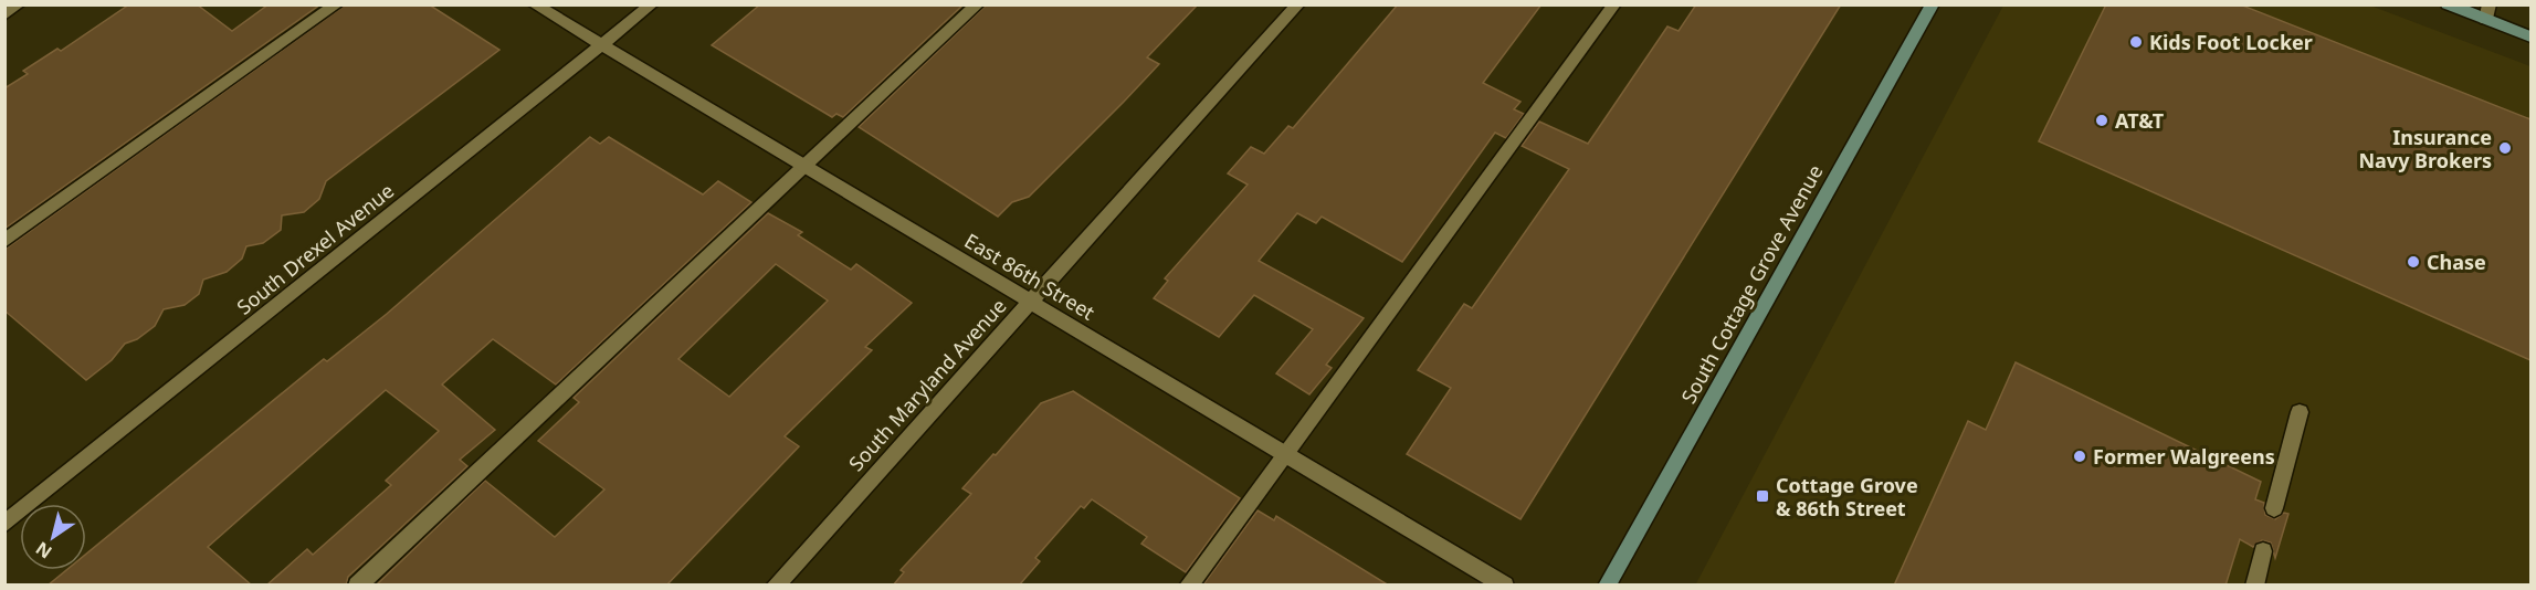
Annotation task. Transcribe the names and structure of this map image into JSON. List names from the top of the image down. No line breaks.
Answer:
{"streets":{"main road":["South Cottage Grove Avenue"],"street":["South Drexel Avenue","East 86th Street","South Maryland Avenue"]},"crossings":[["South Drexel Avenue","East 86th Street"],["East 86th Street","South Maryland Avenue"]],"places":{"other":["Kids Foot Locker","AT&T","Insurance Navy Brokers","Chase","Former Walgreens"],"transit":["Cottage Grove & 86th Street"]},"north":"bottom left"}
